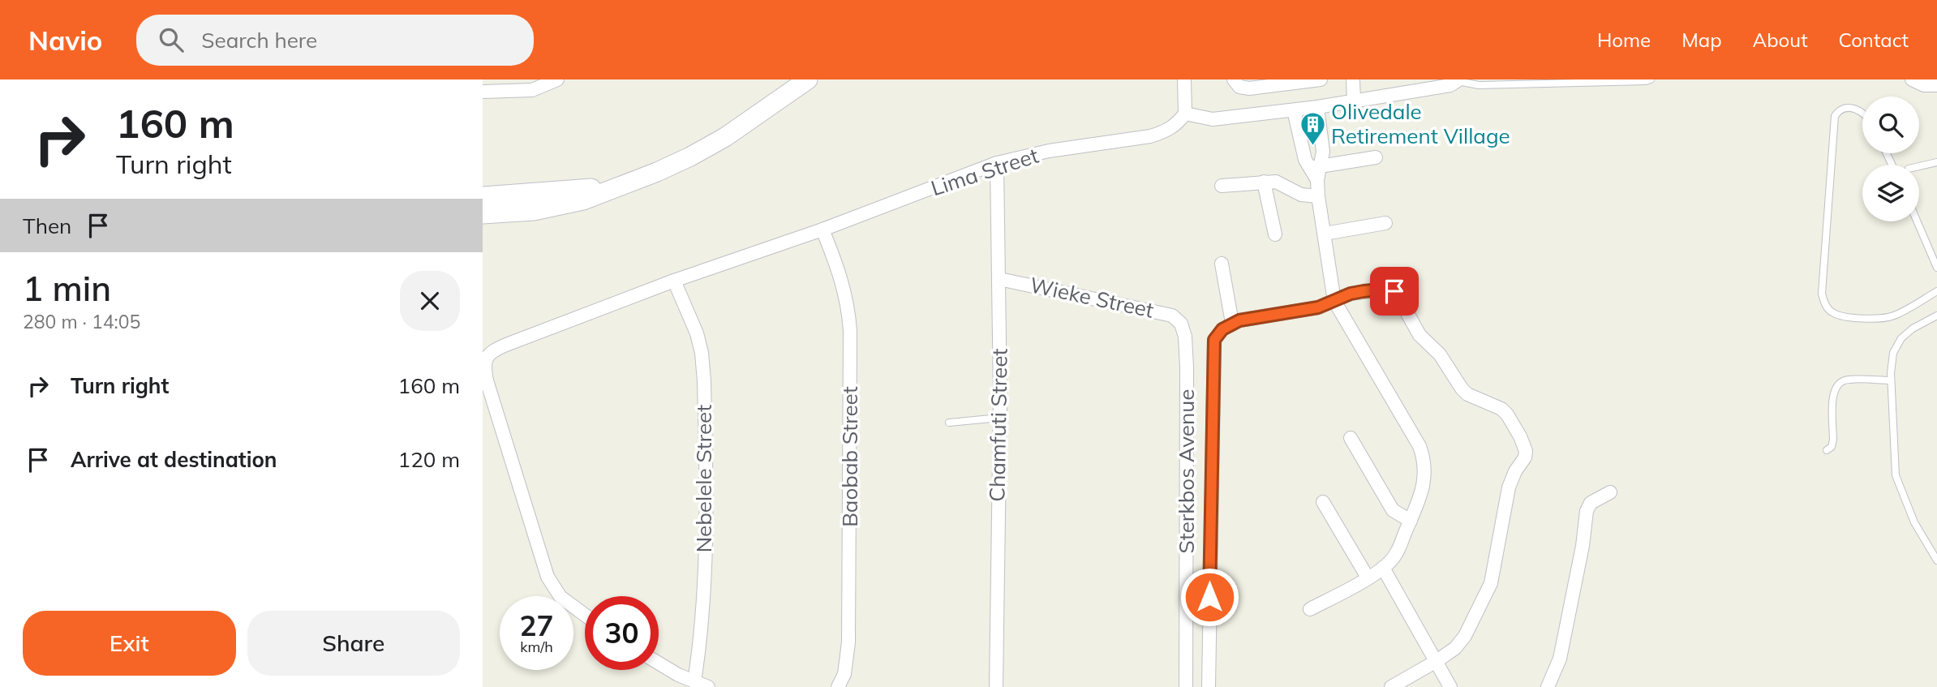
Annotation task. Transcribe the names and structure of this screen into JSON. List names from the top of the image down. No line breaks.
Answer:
{"streets":{"street":["Lima Street","Wieke Street","Chamfuti Street","Baobab Street","Sterkbos Avenue","Nebelele Street"]},"crossings":[["Lima Street","Chamfuti Street"],["Lima Street","Baobab Street"],["Lima Street","Nebelele Street"],["Wieke Street","Chamfuti Street"],["Wieke Street","Sterkbos Avenue"]],"places":{"building":["Olivedale Retirement Village"]},"page":{"header":"Navio","search":"Search here","nav":["Home","Map","About","Contact"],"turn":["160 m","Turn right"],"then":"Then","heading":["1 min","280 m · 14:05"],"list":[{"name":"Turn right","value":"160 m"},{"name":"Arrive at destination","value":"120 m"}],"speed":"27 km/h","limit":"30","buttons":["Exit","Share"]}}
